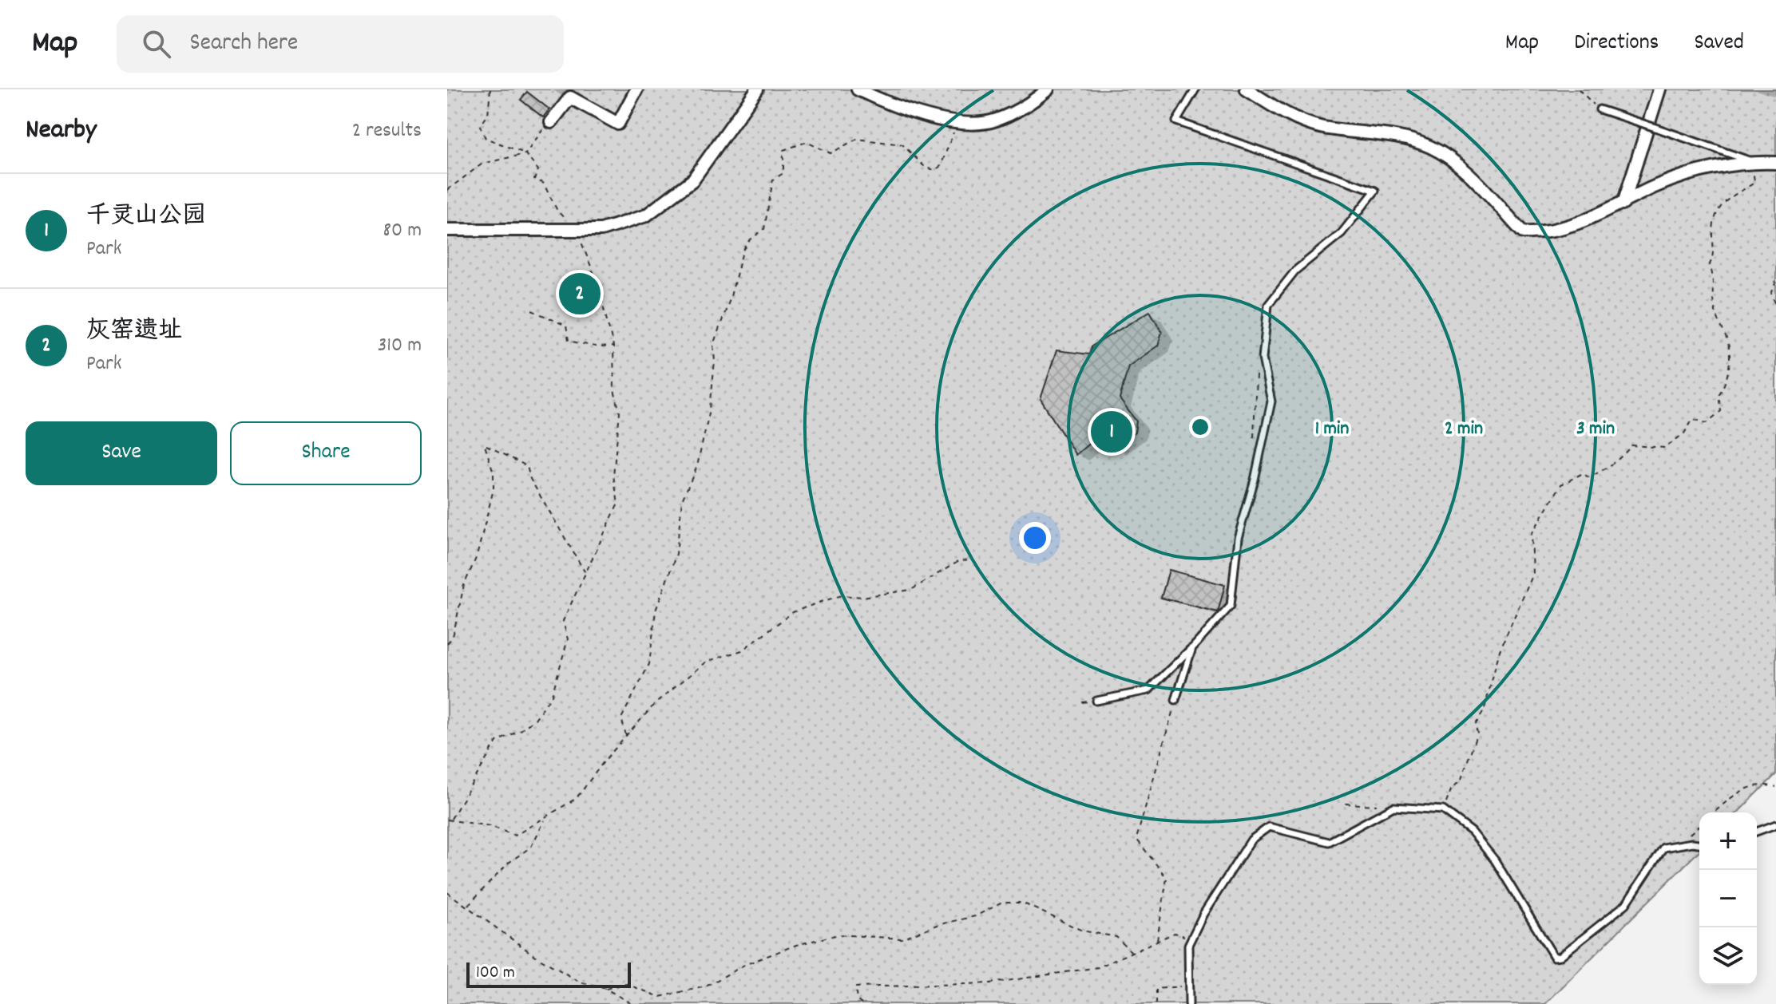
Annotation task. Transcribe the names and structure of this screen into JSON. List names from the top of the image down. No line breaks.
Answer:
{"scale_bar":"100 m","page":{"header":"Map","search":"Search here","nav":["Map","Directions","Saved"],"heading":["Nearby","2 results"],"list":[{"mark":"1","name":"千灵山公园","note":"Park","value":"80 m"},{"mark":"2","name":"灰窑遗址","note":"Park","value":"310 m"}],"pins":["2","1"],"buttons":["Save","Share"],"map_buttons":["+","−"],"scale":"100 m"},"rings":["1 min","2 min","3 min"]}
